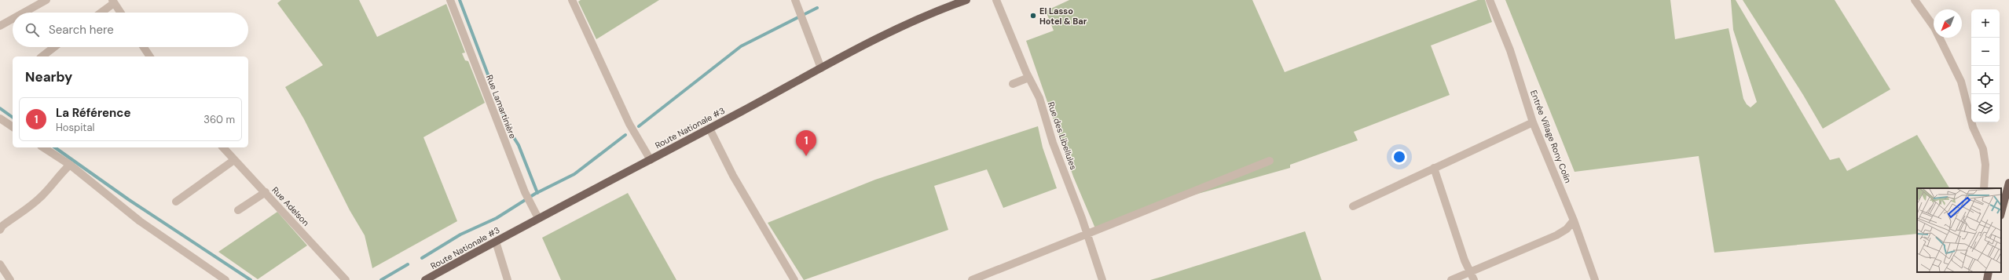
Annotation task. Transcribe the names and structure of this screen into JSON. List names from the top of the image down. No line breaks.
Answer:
{"streets":{"main road":["Route Nationale #3"],"street":["Rue Lamartinière","Rue des Libellules","Entrée Village Rony Colin","Rue Adelson"]},"crossings":[["Rue Lamartinière","Route Nationale #3"]],"places":["El Lasso Hotel & Bar"],"north":"bottom left","page":{"map_buttons":["+","−"],"search":"Search here","heading":"Nearby","list":[{"mark":"1","name":"La Référence","note":"Hospital","value":"360 m"}],"pins":"1"}}
